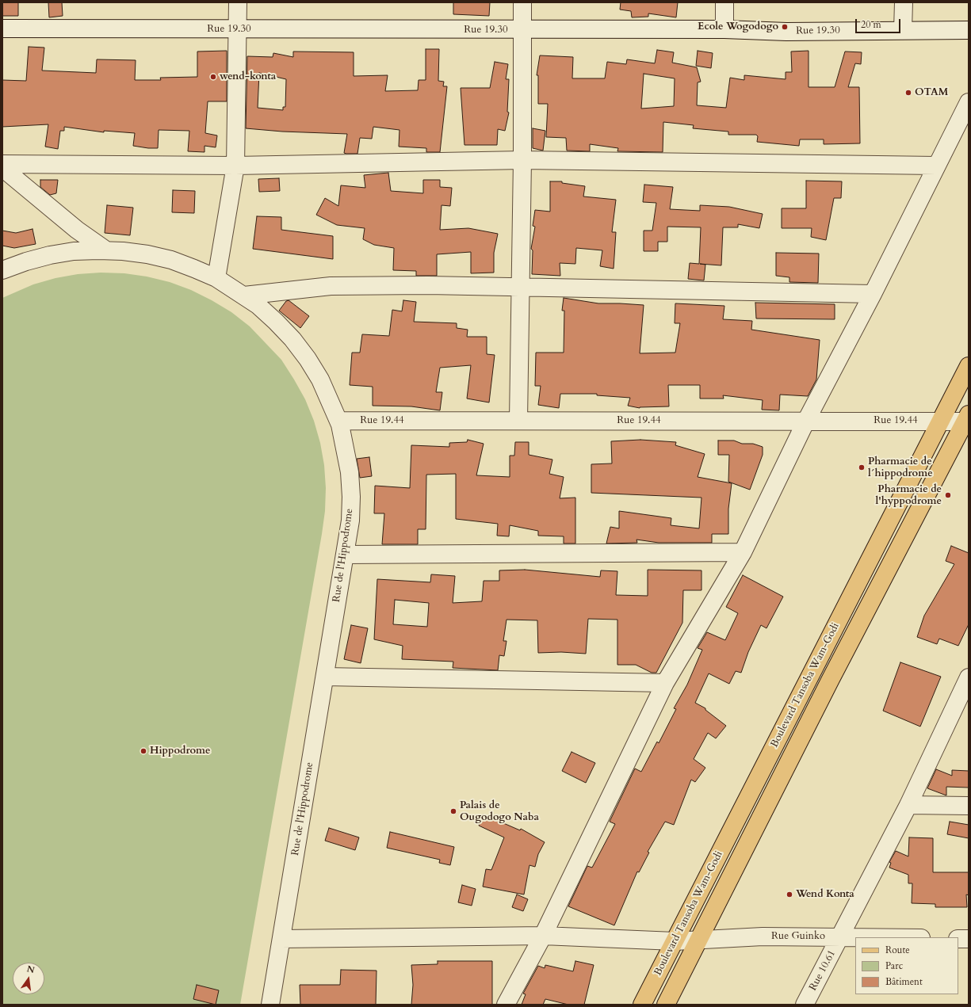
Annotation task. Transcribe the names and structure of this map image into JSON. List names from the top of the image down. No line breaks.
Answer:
{"streets":{"main road":["Boulevard Tansoba Wam-Godi"],"street":["Rue 19.30","Rue 19.44","Rue de l'Hippodrome","Rue Guinko","Rue 10.61"]},"crossings":[["Rue 19.44","Rue de l'Hippodrome"],["Rue 19.44","Boulevard Tansoba Wam-Godi"],["Rue de l'Hippodrome","Rue Guinko"],["Boulevard Tansoba Wam-Godi","Rue Guinko"],["Rue Guinko","Rue 10.61"]],"places":["Ecole Wogodogo","wend-konta","OTAM","Pharmacie de l´hippodrome","Pharmacie de l'hyppodrome","Hippodrome","Palais de Ougodogo Naba","Wend Konta"],"legend":["Route","Parc","Bâtiment"],"scale_bar":"20 m","north":"top"}
